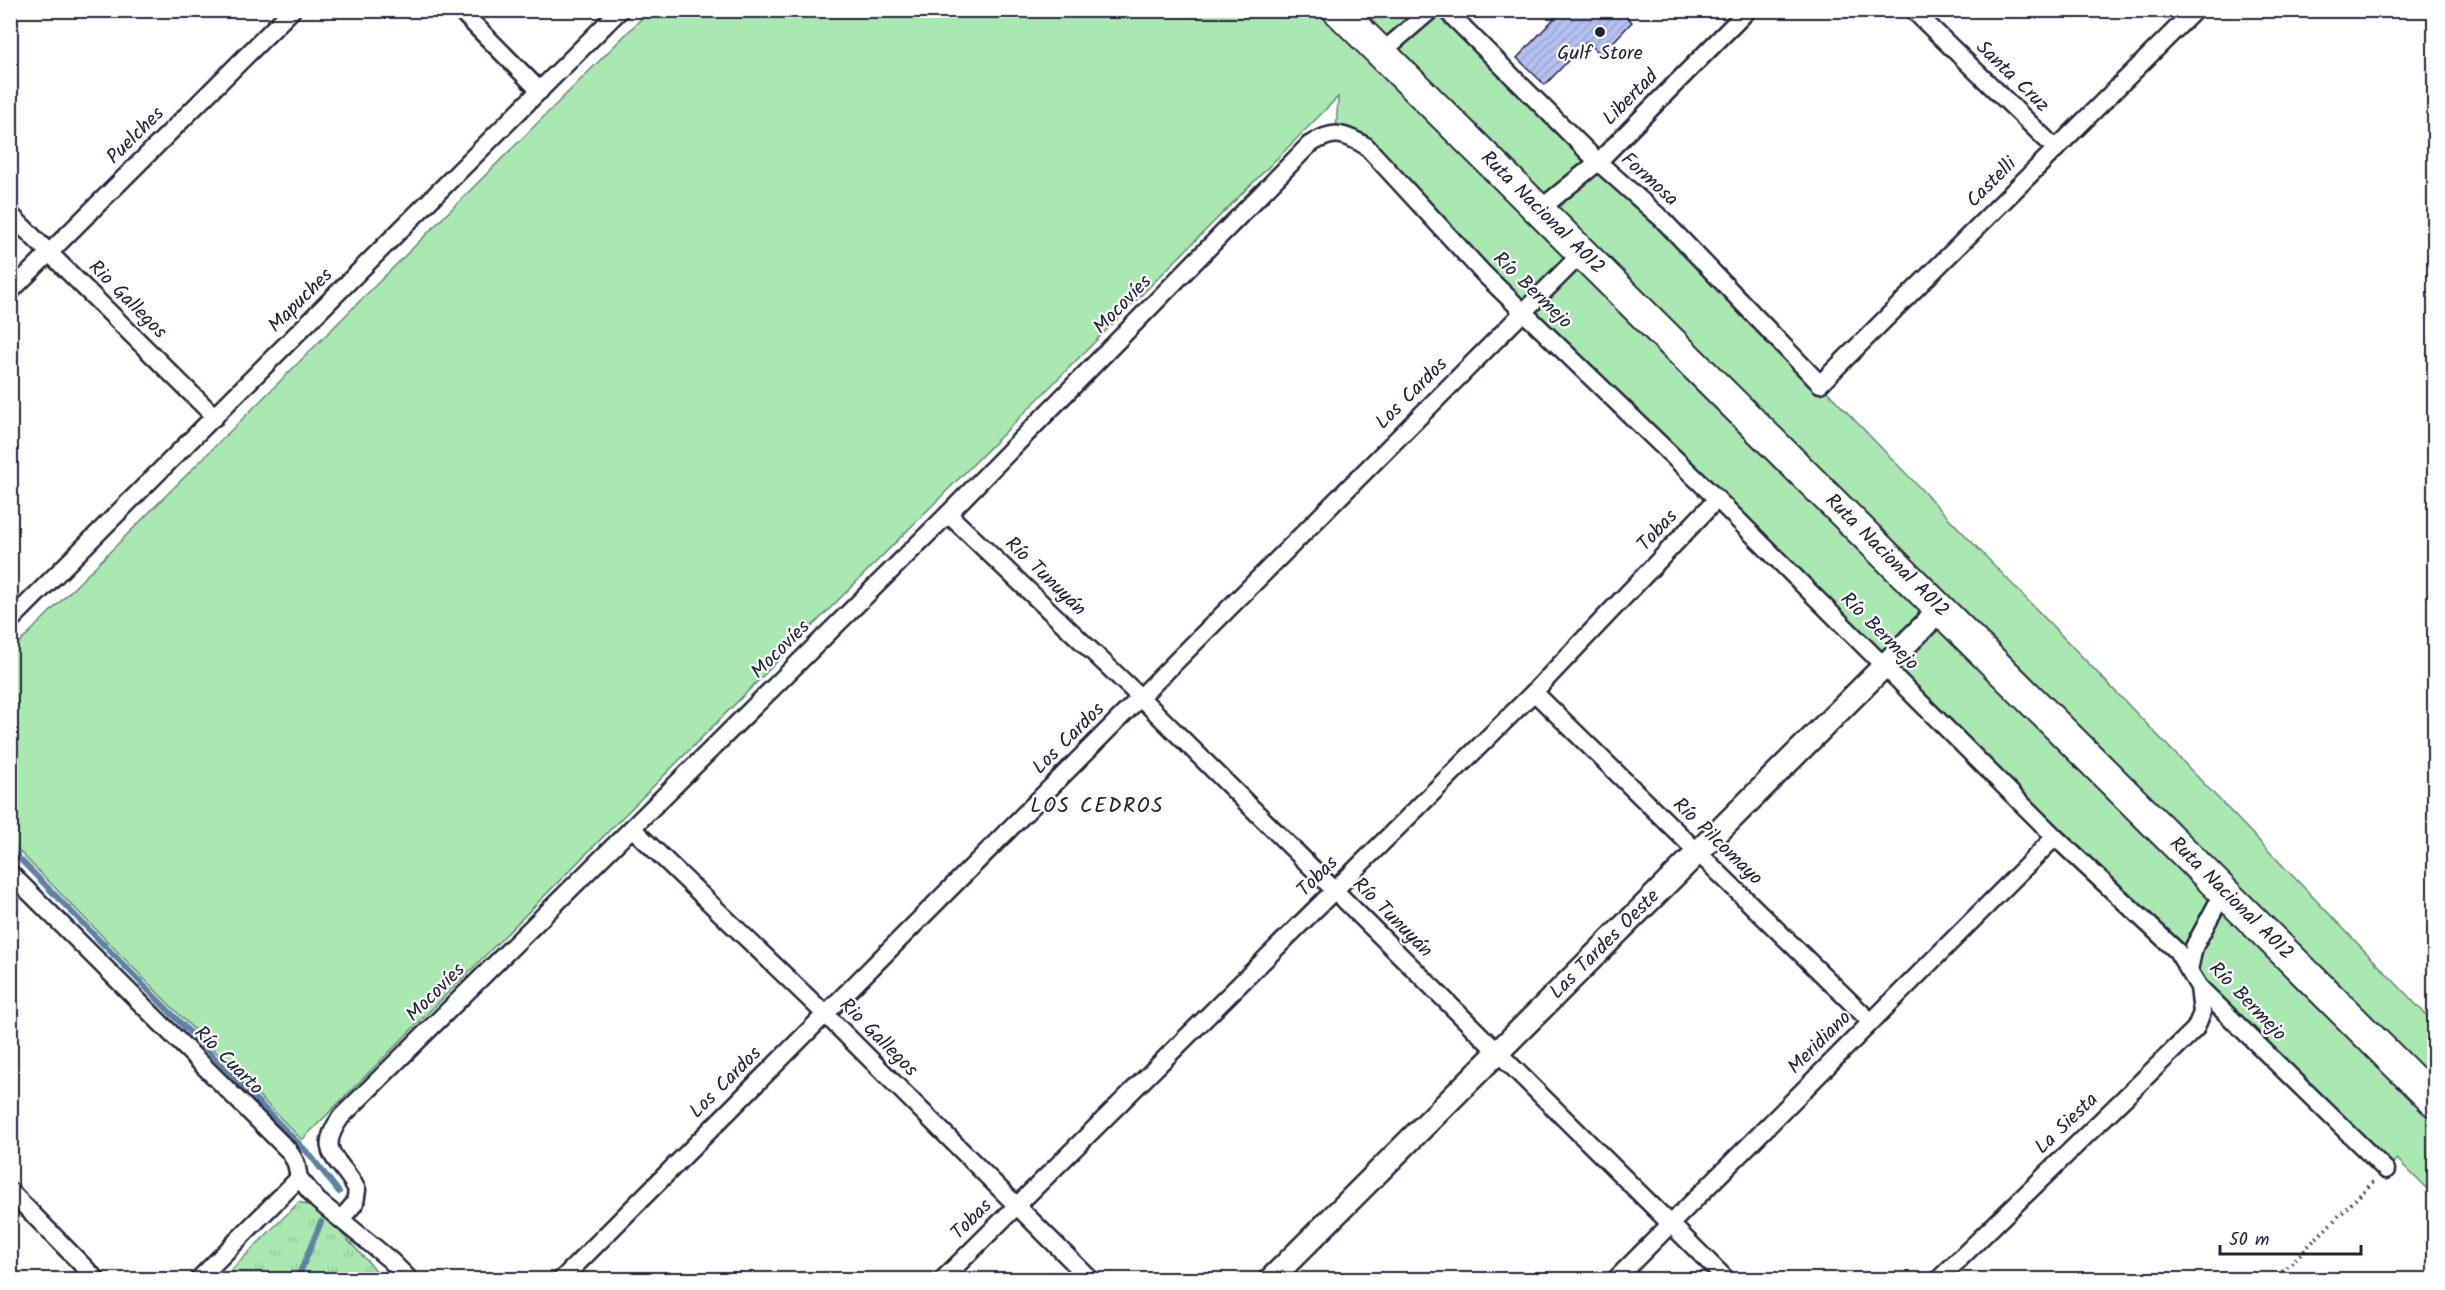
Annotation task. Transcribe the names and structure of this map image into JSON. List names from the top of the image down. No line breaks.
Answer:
{"streets":{"highway":["Ruta Nacional A012"],"street":["Santa Cruz","Libertad","Puelches","Formosa","Castelli","Río Bermejo","Rio Gallegos","Mapuches","Mocovíes","Los Cardos","Tobas","Río Tunuyán","Río Pilcomayo","Las Tardes Oeste","Meridiano","Río Cuarto","La Siesta"]},"crossings":[["Santa Cruz","Castelli"],["Libertad","Formosa"],["Libertad","Ruta Nacional A012"],["Puelches","Rio Gallegos"],["Formosa","Castelli"],["Ruta Nacional A012","Los Cardos"],["Ruta Nacional A012","Las Tardes Oeste"],["Río Bermejo","Mocovíes"],["Río Bermejo","Los Cardos"],["Río Bermejo","Tobas"],["Río Bermejo","Las Tardes Oeste"],["Río Bermejo","Meridiano"],["Río Bermejo","La Siesta"],["Rio Gallegos","Mapuches"],["Rio Gallegos","Mocovíes"],["Rio Gallegos","Los Cardos"],["Rio Gallegos","Tobas"],["Mocovíes","Río Tunuyán"],["Mocovíes","Río Cuarto"],["Los Cardos","Río Tunuyán"],["Tobas","Río Tunuyán"],["Tobas","Río Pilcomayo"],["Río Tunuyán","Las Tardes Oeste"],["Río Tunuyán","Meridiano"],["Río Pilcomayo","Las Tardes Oeste"],["Río Pilcomayo","Meridiano"]],"districts":["LOS CEDROS"],"places":["Gulf Store"],"scale_bar":"50 m"}
